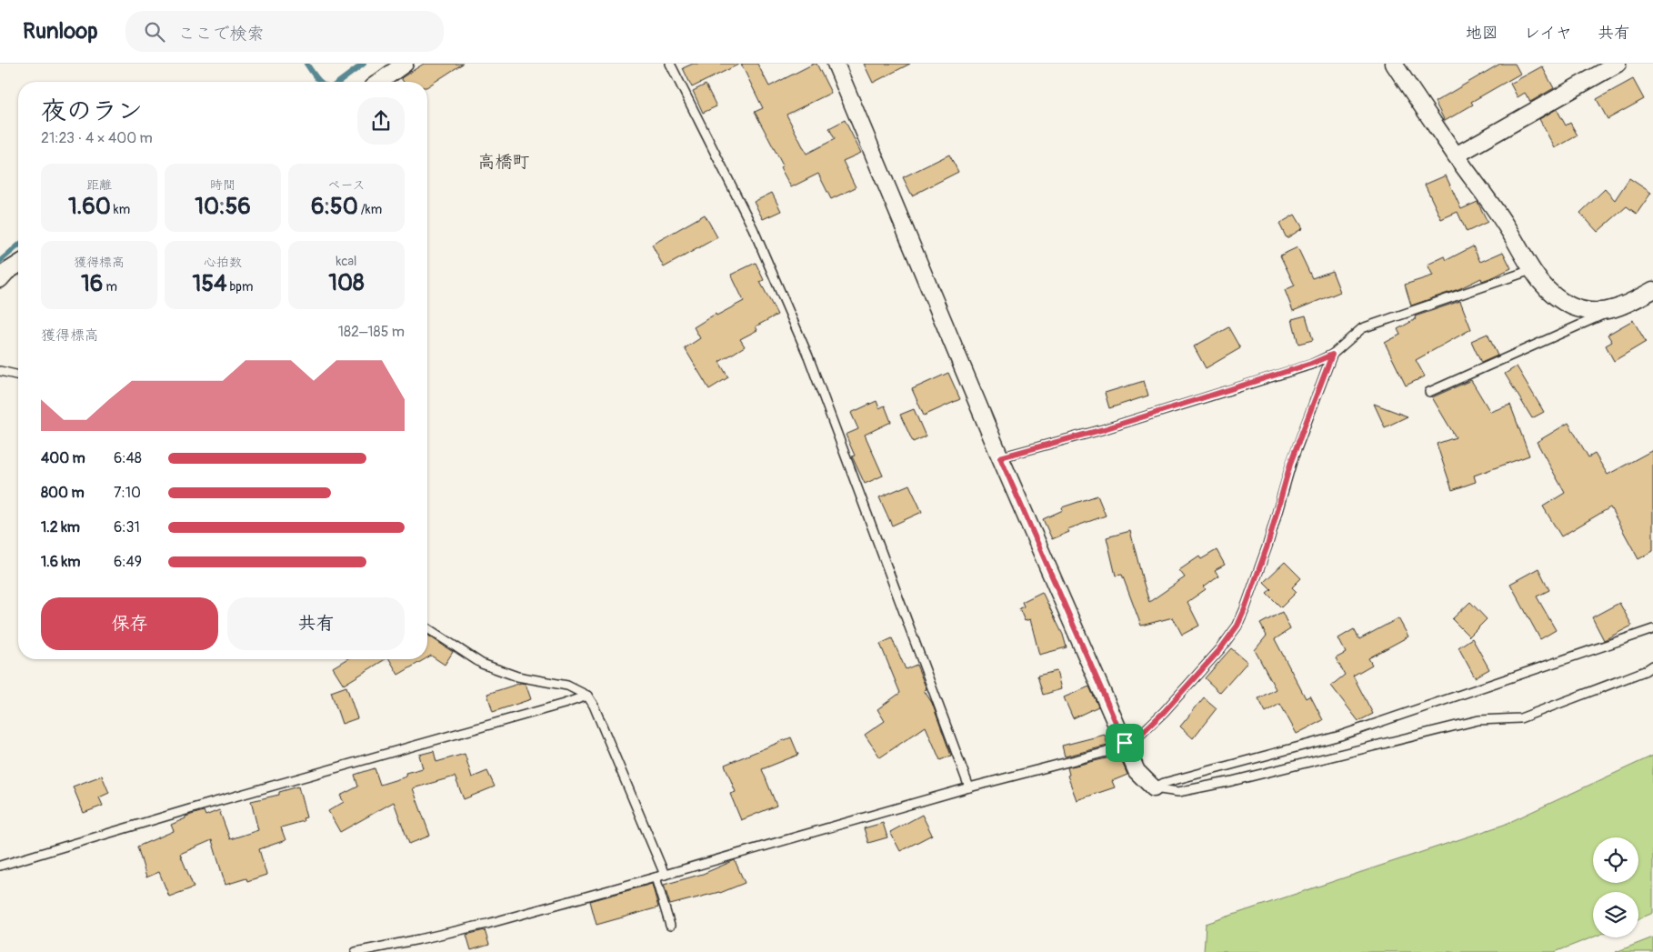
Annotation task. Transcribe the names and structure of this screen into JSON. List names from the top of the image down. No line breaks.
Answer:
{"districts":["高橋町"],"page":{"header":"Runloop","search":"ここで検索","nav":["地図","レイヤ","共有"],"heading":["夜のラン","21:23 · 4 × 400 m"],"stats":[["距離","1.60 km"],["時間","10:56"],["ペース","6:50 /km"],["獲得標高","16 m"],["心拍数","154 bpm"],["kcal","108"]],"chart":["獲得標高","182–185 m"],"list":[{"name":"400 m","note":"6:48"},{"name":"800 m","note":"7:10"},{"name":"1.2 km","note":"6:31"},{"name":"1.6 km","note":"6:49"}],"buttons":["保存","共有"]}}
